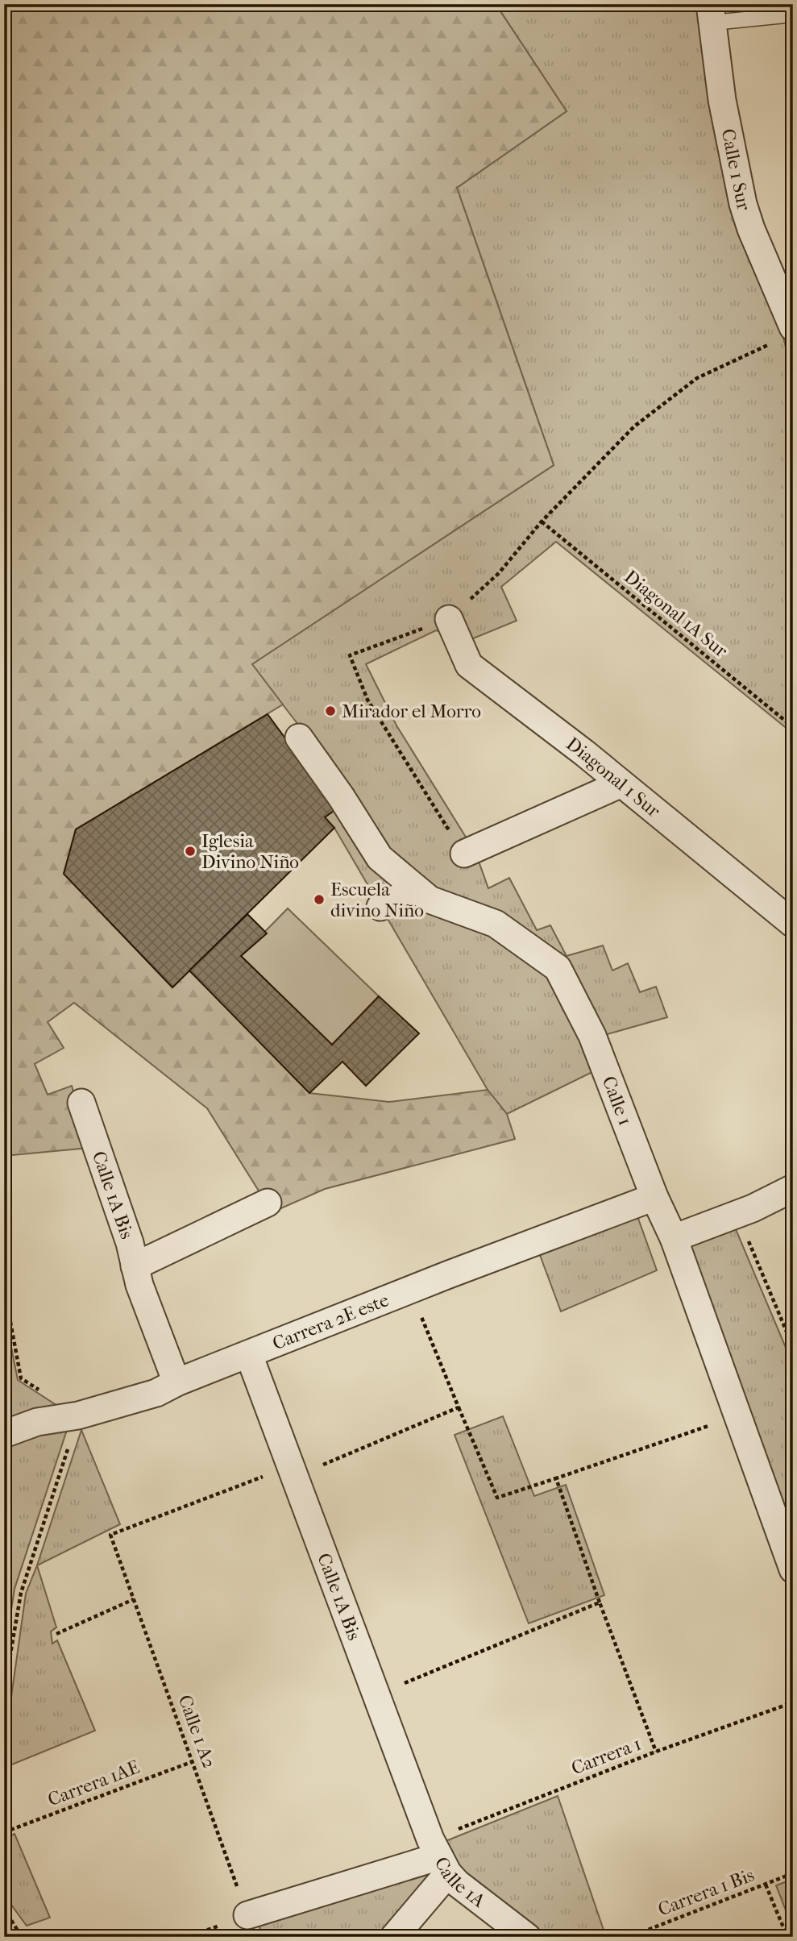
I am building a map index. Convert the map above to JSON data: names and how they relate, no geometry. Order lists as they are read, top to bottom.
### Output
{
  "streets": {
    "street": [
      "Calle 1 Sur",
      "Diagonal 1 Sur",
      "Calle 1",
      "Calle 1A Bis",
      "Carrera 2E este",
      "Calle 1A"
    ],
    "path": [
      "Diagonal 1A Sur",
      "Calle 1 A2",
      "Carrera 1",
      "Carrera 1AE",
      "Carrera 1 Bis"
    ]
  },
  "crossings": [
    ["Calle 1", "Carrera 2E este"],
    ["Calle 1A Bis", "Carrera 2E este"],
    ["Calle 1A Bis", "Calle 1 A2"],
    ["Calle 1A Bis", "Carrera 1"],
    ["Calle 1A Bis", "Calle 1A"],
    ["Calle 1 A2", "Carrera 1AE"],
    ["Carrera 1", "Calle 1A"]
  ],
  "places": ["Mirador el Morro", "Iglesia Divino Niño", "Escuela divino Niño"]
}
